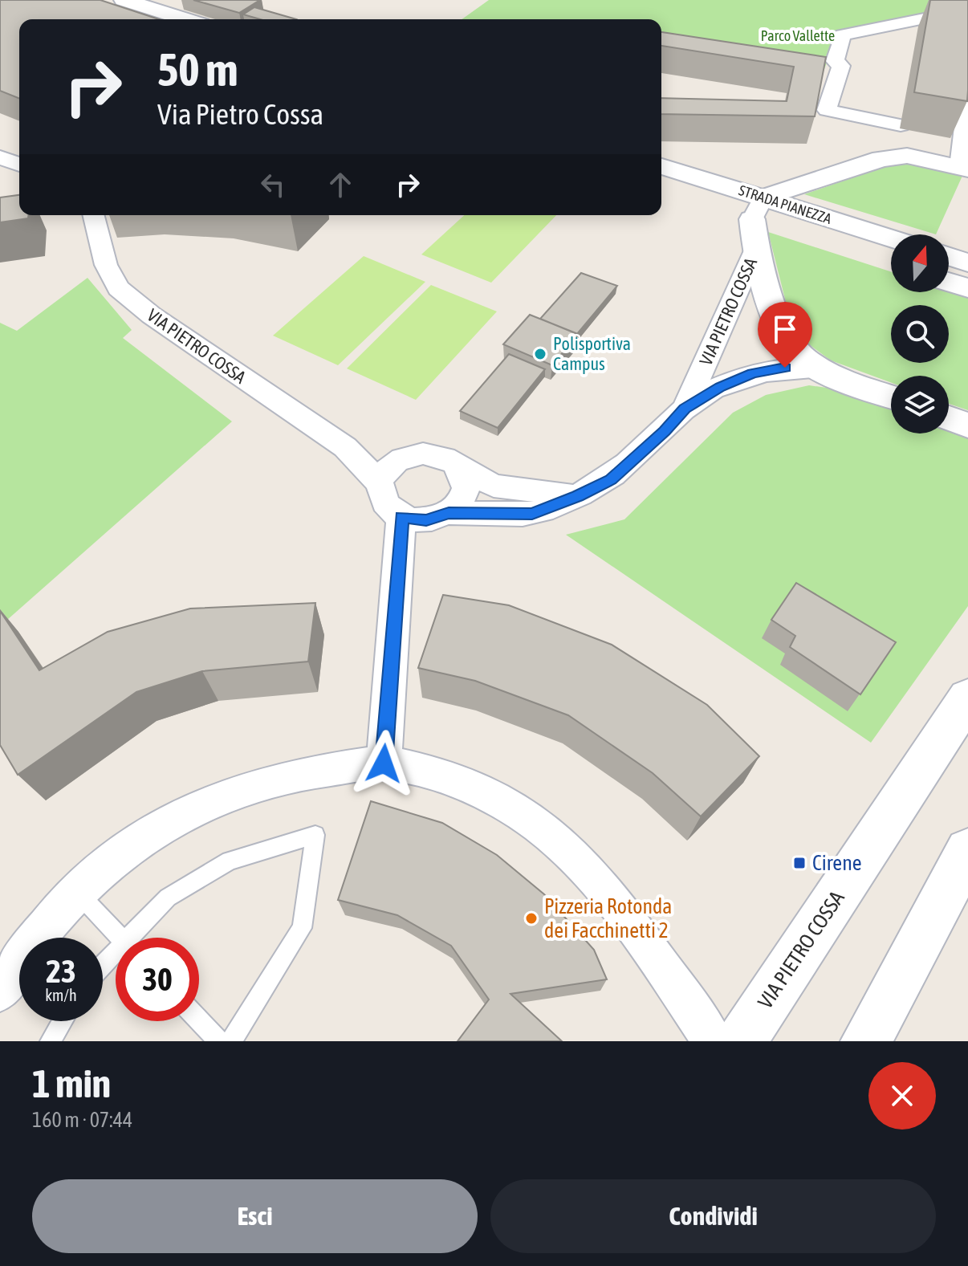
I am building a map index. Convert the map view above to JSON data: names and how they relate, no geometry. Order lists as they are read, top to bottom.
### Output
{
  "streets": {
    "main road": ["STRADA PIANEZZA", "VIA PIETRO COSSA"]
  },
  "parks": ["Parco Vallette"],
  "places": {
    "other": ["Polisportiva Campus", "Pizzeria Rotonda dei Facchinetti 2"],
    "transit": ["Cirene"]
  },
  "north": "top",
  "page": {
    "turn": ["50 m", "Via Pietro Cossa"],
    "speed": "23 km/h",
    "limit": "30",
    "heading": ["1 min", "160 m · 07:44"],
    "buttons": ["Esci", "Condividi"]
  }
}
